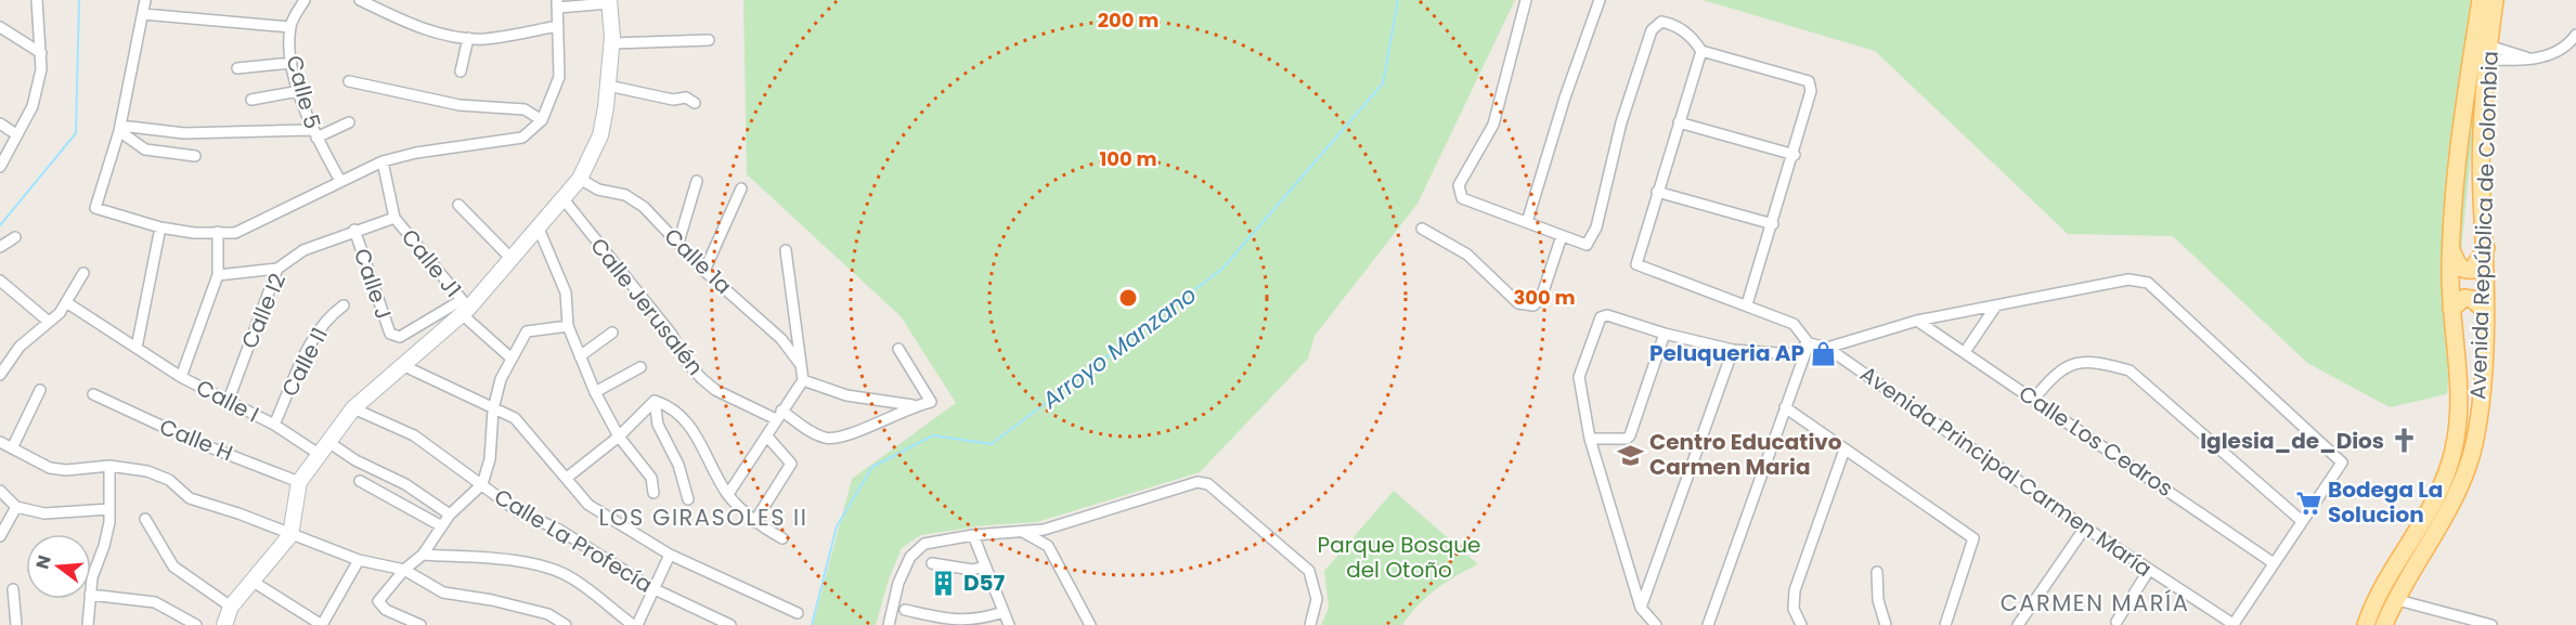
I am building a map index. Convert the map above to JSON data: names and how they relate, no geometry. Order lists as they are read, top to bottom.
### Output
{
  "streets": {
    "main road": ["Avenida República de Colombia"],
    "street": [
      "Calle 5",
      "Calle 1a",
      "Calle J1",
      "Calle J",
      "Calle Jerusalén",
      "Calle I2",
      "Calle I1",
      "Calle I",
      "Calle H",
      "Calle Los Cedros",
      "Avenida Principal Carmen María",
      "Calle La Profecía"
    ]
  },
  "crossings": [
    ["Calle J1", "Calle J"],
    ["Calle J1", "Calle I2"],
    ["Calle J", "Calle I2"],
    ["Calle I2", "Calle I"],
    ["Calle I1", "Calle I"]
  ],
  "districts": ["LOS GIRASOLES II", "CARMEN MARÍA"],
  "water": ["Arroyo Manzano"],
  "parks": ["Parque Bosque del Otoño"],
  "places": {
    "shop": ["Peluqueria AP"],
    "church": ["Iglesia_de_Dios"],
    "school or university": ["Centro Educativo Carmen Maria"],
    "supermarket": ["Bodega La Solucion"],
    "building": ["D57"]
  },
  "north": "left",
  "rings": ["200 m", "100 m", "300 m"]
}
